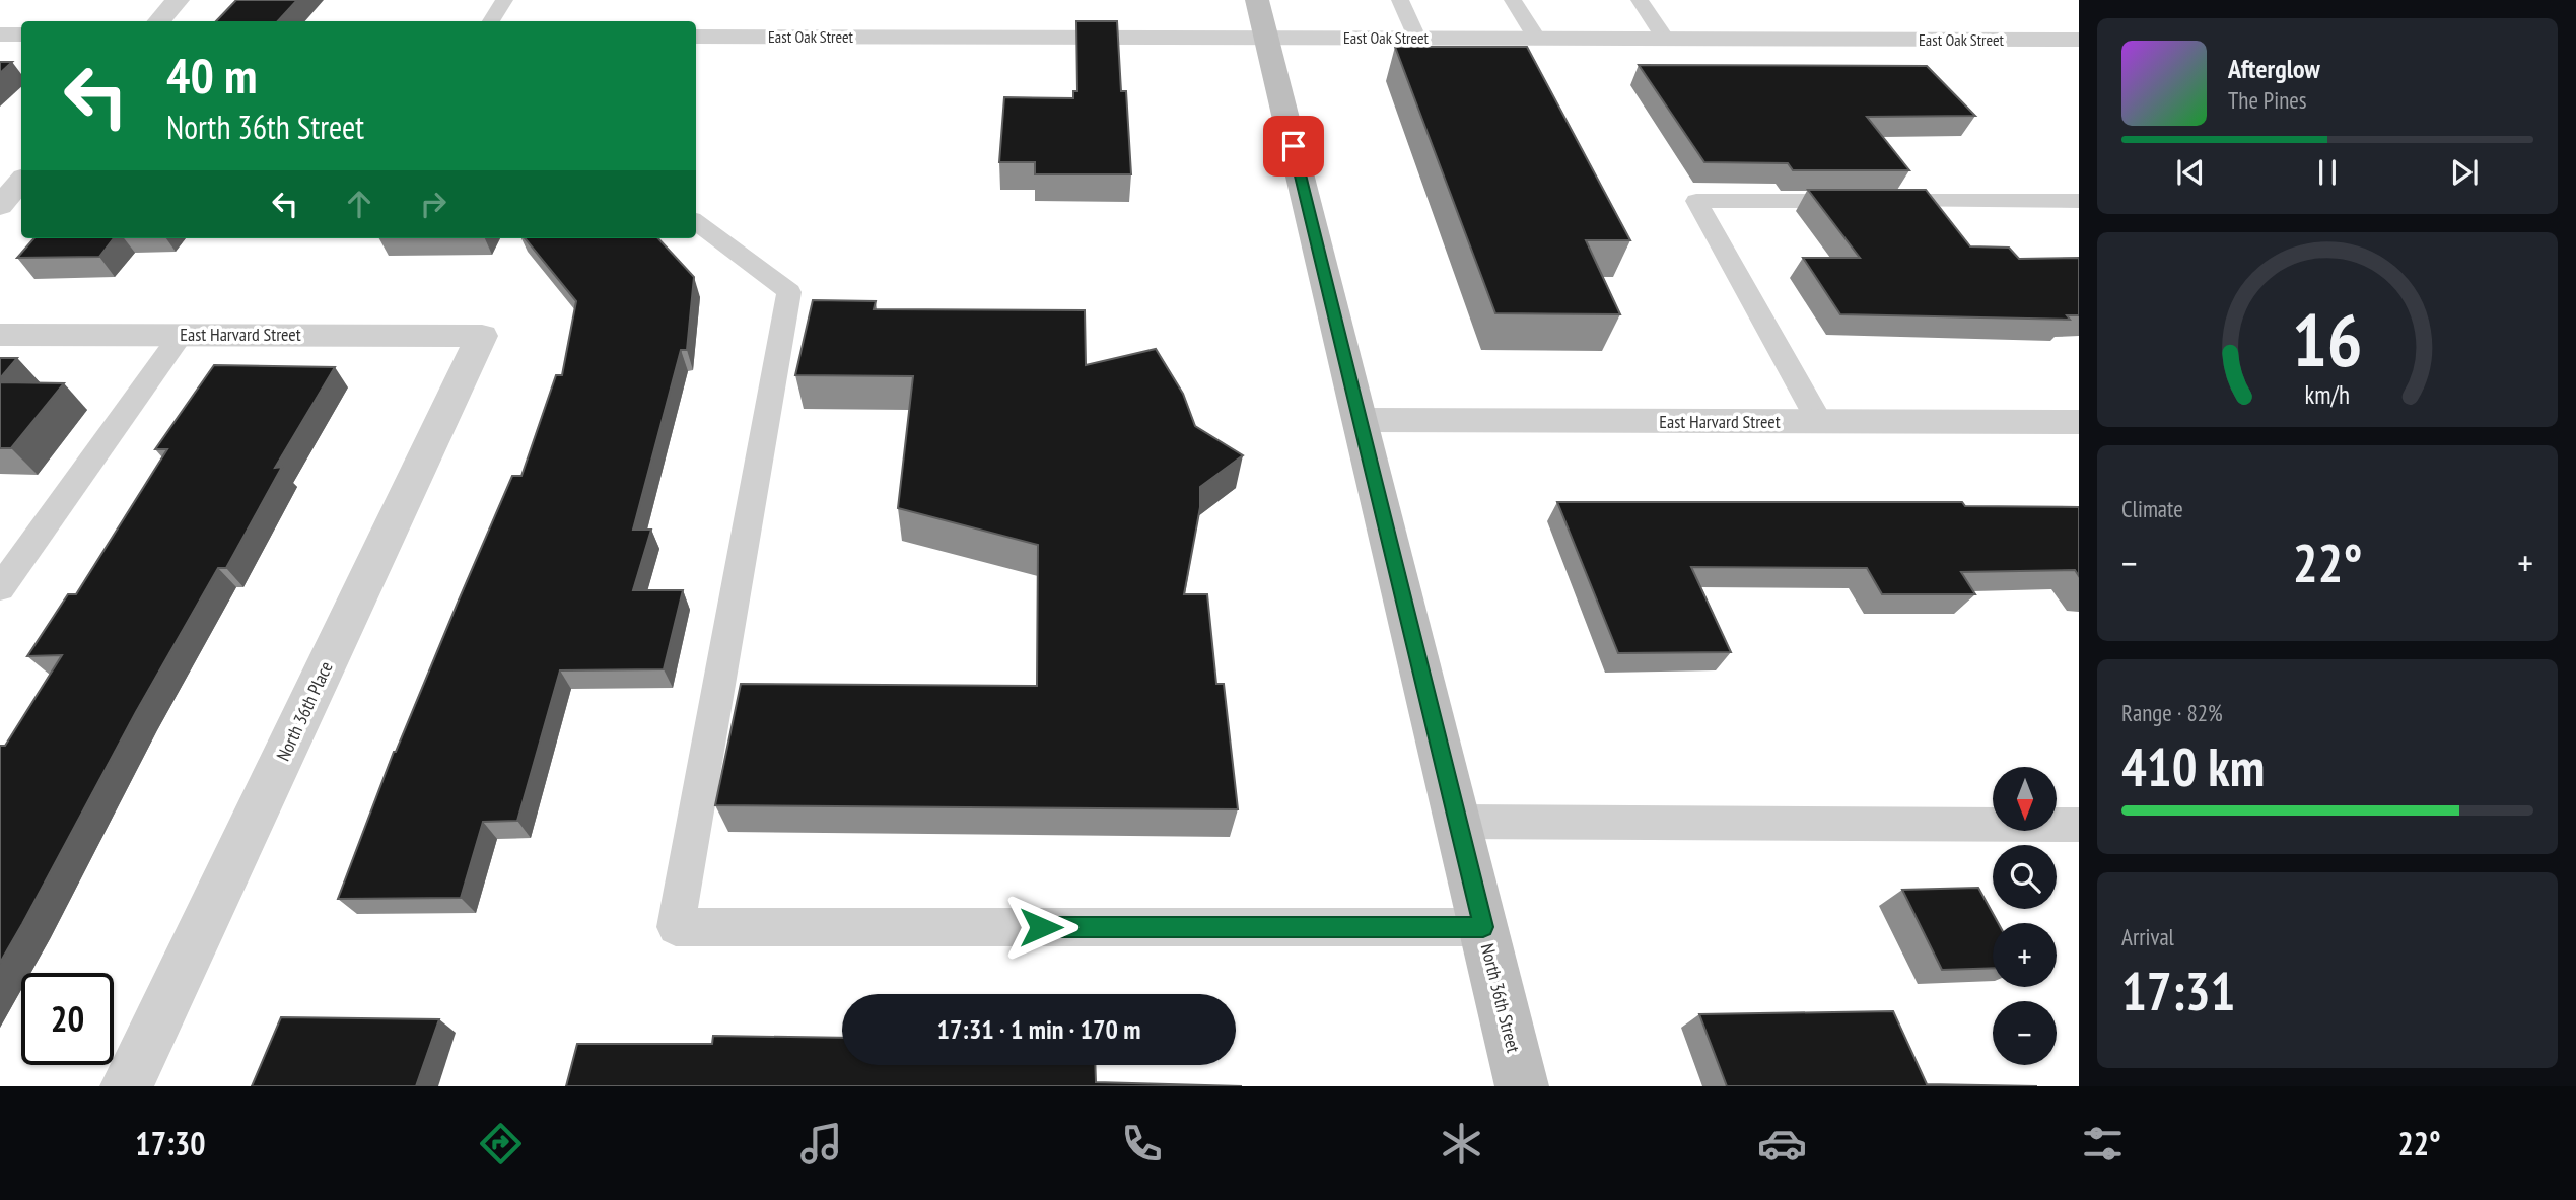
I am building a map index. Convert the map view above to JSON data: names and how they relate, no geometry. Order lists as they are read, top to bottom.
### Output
{
  "streets": {
    "main road": ["North 36th Street"],
    "street": ["East Oak Street", "East Harvard Street", "North 36th Place"]
  },
  "crossings": [
    ["East Oak Street", "North 36th Street"],
    ["East Harvard Street", "North 36th Place"],
    ["East Harvard Street", "North 36th Street"]
  ],
  "north": "bottom",
  "page": {
    "turn": ["40 m", "North 36th Street"],
    "song": ["Afterglow", "The Pines"],
    "tile": [
      "Climate",
      ["Range · 82%", "410 km"],
      ["Arrival", "17:31"]
    ],
    "heat": ["−", "22°", "+"],
    "map_buttons": ["+", "−"],
    "limit": "20",
    "trip": "17:31 · 1 min · 170 m",
    "tabs": ["17:30", "22°"],
    "gauge": ["16", "km/h"]
  }
}
